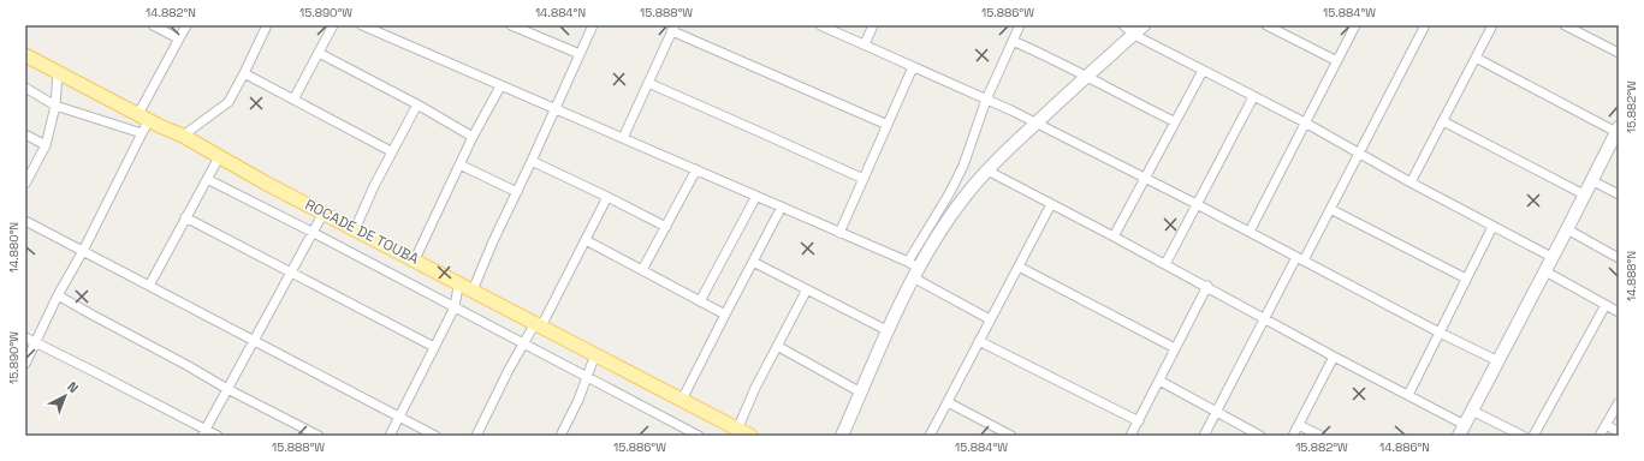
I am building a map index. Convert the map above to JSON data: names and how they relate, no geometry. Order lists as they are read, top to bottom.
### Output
{
  "streets": {
    "main road": ["ROCADE DE TOUBA"]
  },
  "north": "top right",
  "coordinates": [
    "14.882°N",
    "15.890°W",
    "14.884°N",
    "15.888°W",
    "15.886°W",
    "15.884°W",
    "15.882°W",
    "14.880°N",
    "14.888°N",
    "14.886°N"
  ]
}
